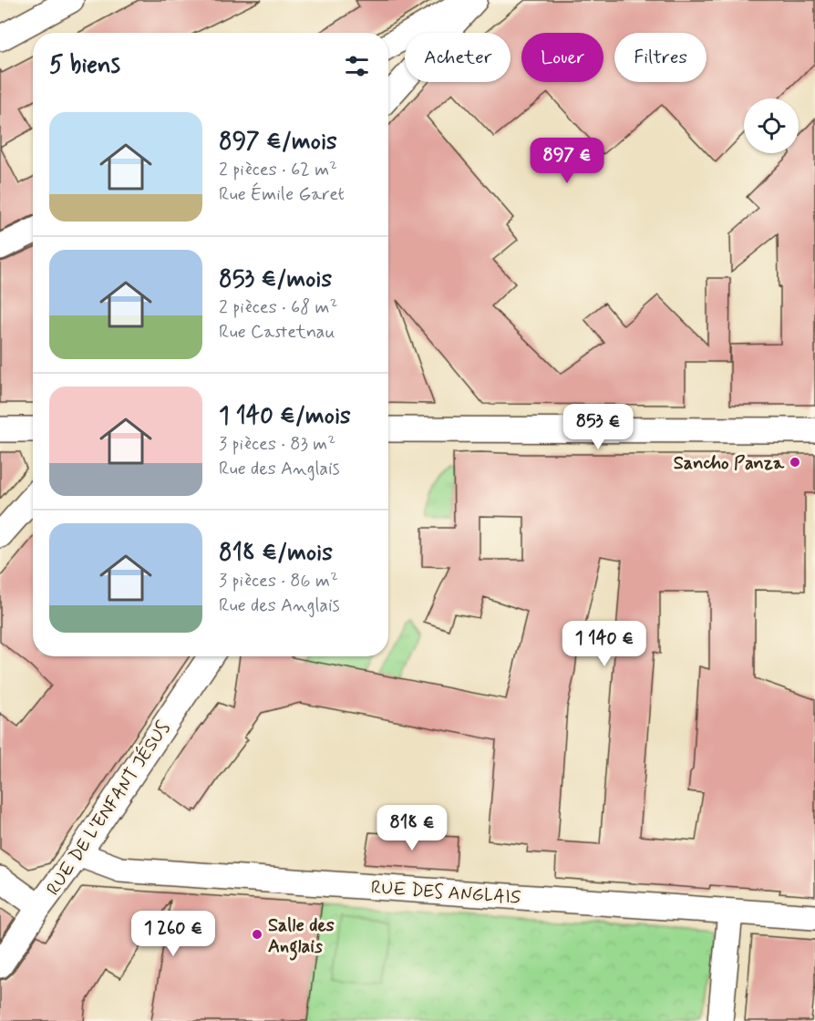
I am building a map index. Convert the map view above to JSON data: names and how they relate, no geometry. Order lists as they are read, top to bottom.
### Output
{
  "streets": {
    "street": ["RUE DE L'ENFANT JÉSUS", "RUE DES ANGLAIS"]
  },
  "crossings": [
    ["RUE DE L'ENFANT JÉSUS", "RUE DES ANGLAIS"]
  ],
  "places": ["Sancho Panza", "Salle des Anglais"],
  "page": {
    "chip": ["Acheter", "Louer", "Filtres"],
    "heading": "5 biens",
    "list": [
      {
        "name": "897 €/mois",
        "note": "2 pièces · 62 m² · Rue Émile Garet"
      },
      {
        "name": "853 €/mois",
        "note": "2 pièces · 68 m² · Rue Castetnau"
      },
      {
        "name": "1 140 €/mois",
        "note": "3 pièces · 83 m² · Rue des Anglais"
      },
      {
        "name": "818 €/mois",
        "note": "3 pièces · 86 m² · Rue des Anglais"
      }
    ],
    "price": [
      "897 €",
      "853 €",
      "1 140 €",
      "818 €",
      "1 260 €"
    ]
  }
}
